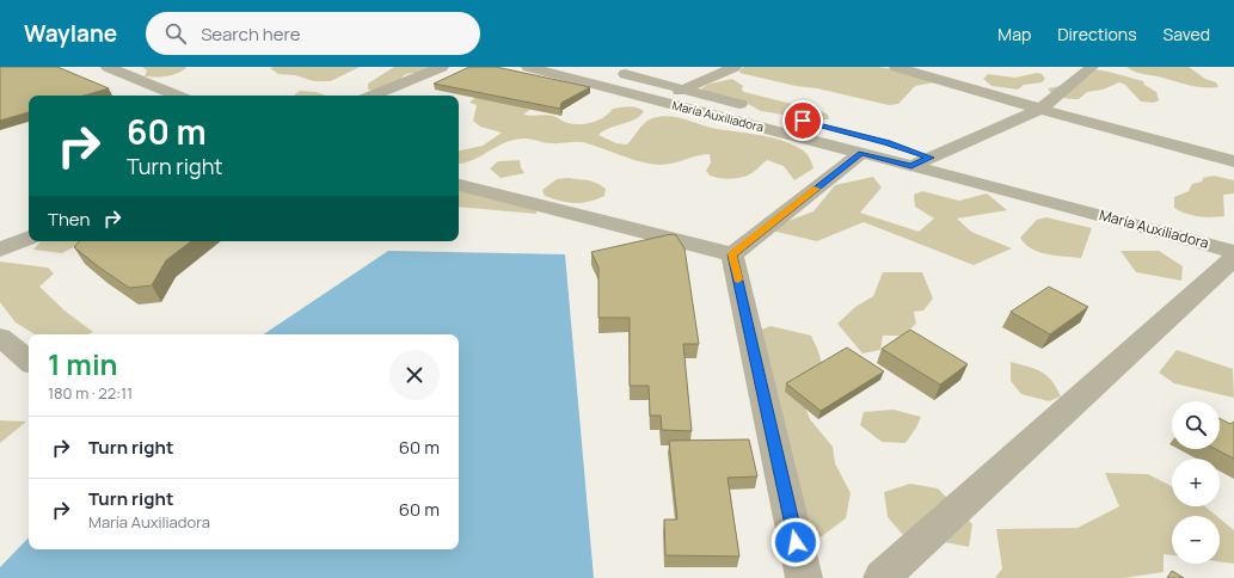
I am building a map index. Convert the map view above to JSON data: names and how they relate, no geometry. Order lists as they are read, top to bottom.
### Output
{
  "streets": {
    "street": ["María Auxiliadora"]
  },
  "page": {
    "header": "Waylane",
    "search": "Search here",
    "nav": ["Map", "Directions", "Saved"],
    "turn": ["60 m", "Turn right"],
    "then": "Then",
    "heading": ["1 min", "180 m · 22:11"],
    "map_buttons": ["+", "−"],
    "list": [
      {
        "name": "Turn right",
        "value": "60 m"
      },
      {
        "name": "Turn right",
        "note": "María Auxiliadora",
        "value": "60 m"
      }
    ]
  }
}
